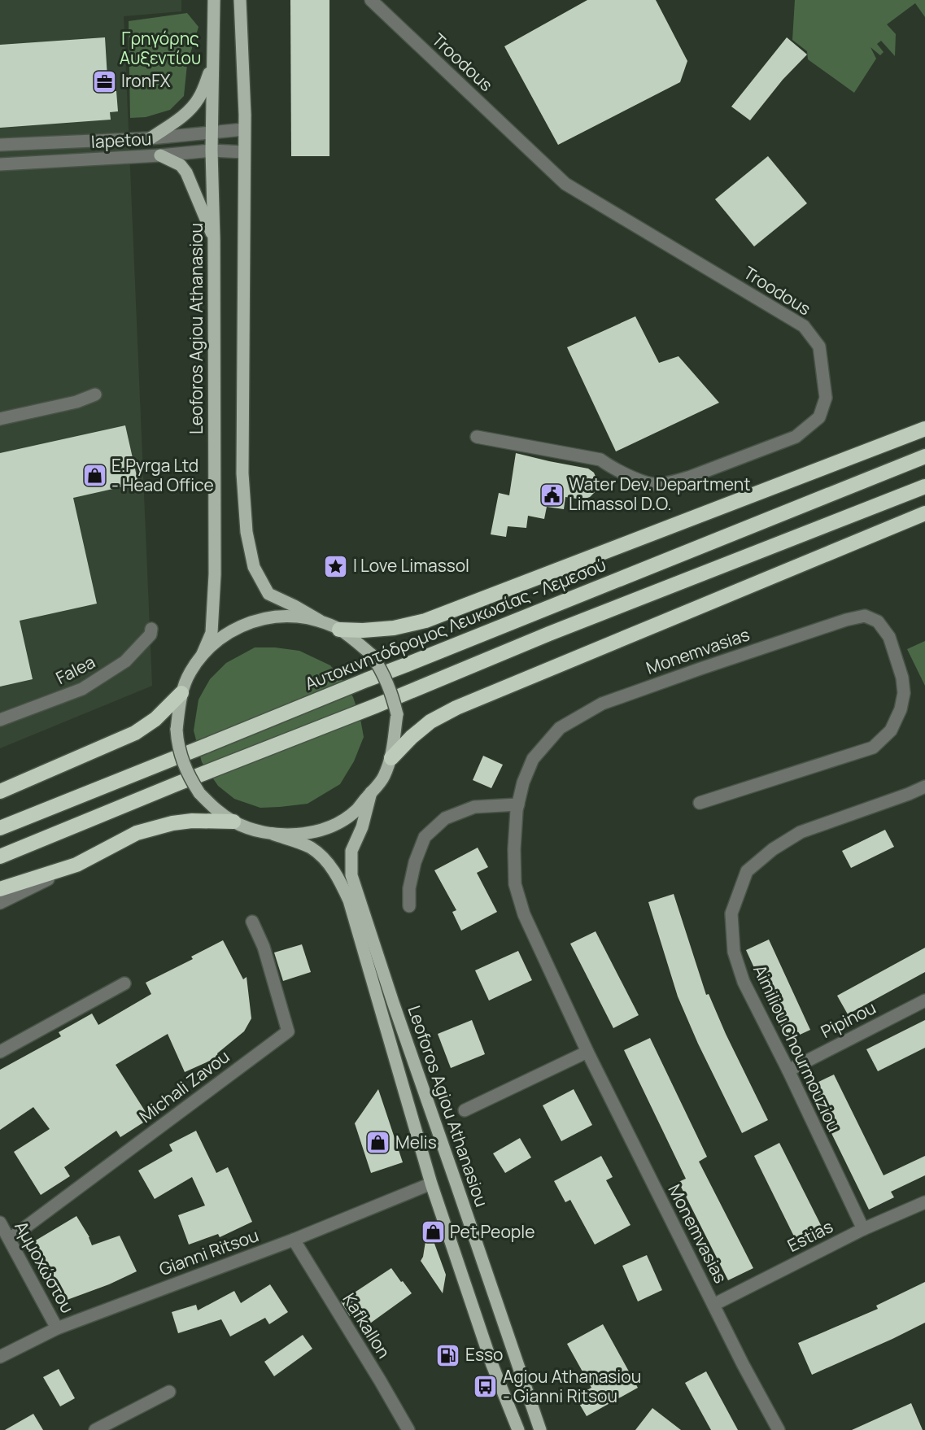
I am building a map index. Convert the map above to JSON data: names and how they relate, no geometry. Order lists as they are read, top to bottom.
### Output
{
  "streets": {
    "highway": ["Αυτοκινητόδρομος Λευκωσίας - Λεμεσού"],
    "main road": ["Leoforos Agiou Athanasiou"],
    "street": [
      "Troodous",
      "Iapetou",
      "Monemvasias",
      "Falea",
      "Pipinou",
      "Aimiliou Chourmouziou",
      "Michali Zavou",
      "Estias",
      "Gianni Ritsou",
      "Αμμοχώστου",
      "Kafkallon"
    ]
  },
  "crossings": [
    ["Iapetou", "Leoforos Agiou Athanasiou"],
    ["Leoforos Agiou Athanasiou", "Gianni Ritsou"],
    ["Monemvasias", "Estias"],
    ["Pipinou", "Aimiliou Chourmouziou"],
    ["Aimiliou Chourmouziou", "Estias"],
    ["Michali Zavou", "Αμμοχώστου"],
    ["Gianni Ritsou", "Αμμοχώστου"],
    ["Gianni Ritsou", "Kafkallon"]
  ],
  "parks": ["Γρηγόρης Αυξεντίου"],
  "places": {
    "office": ["IronFX"],
    "shop": ["E.Pyrga Ltd - Head Office", "Melis", "Pet People"],
    "public building": ["Water Dev. Department Limassol D.O."],
    "place": ["I Love Limassol"],
    "fuel station": ["Esso"],
    "bus stop": ["Agiou Athanasiou - Gianni Ritsou"]
  }
}
